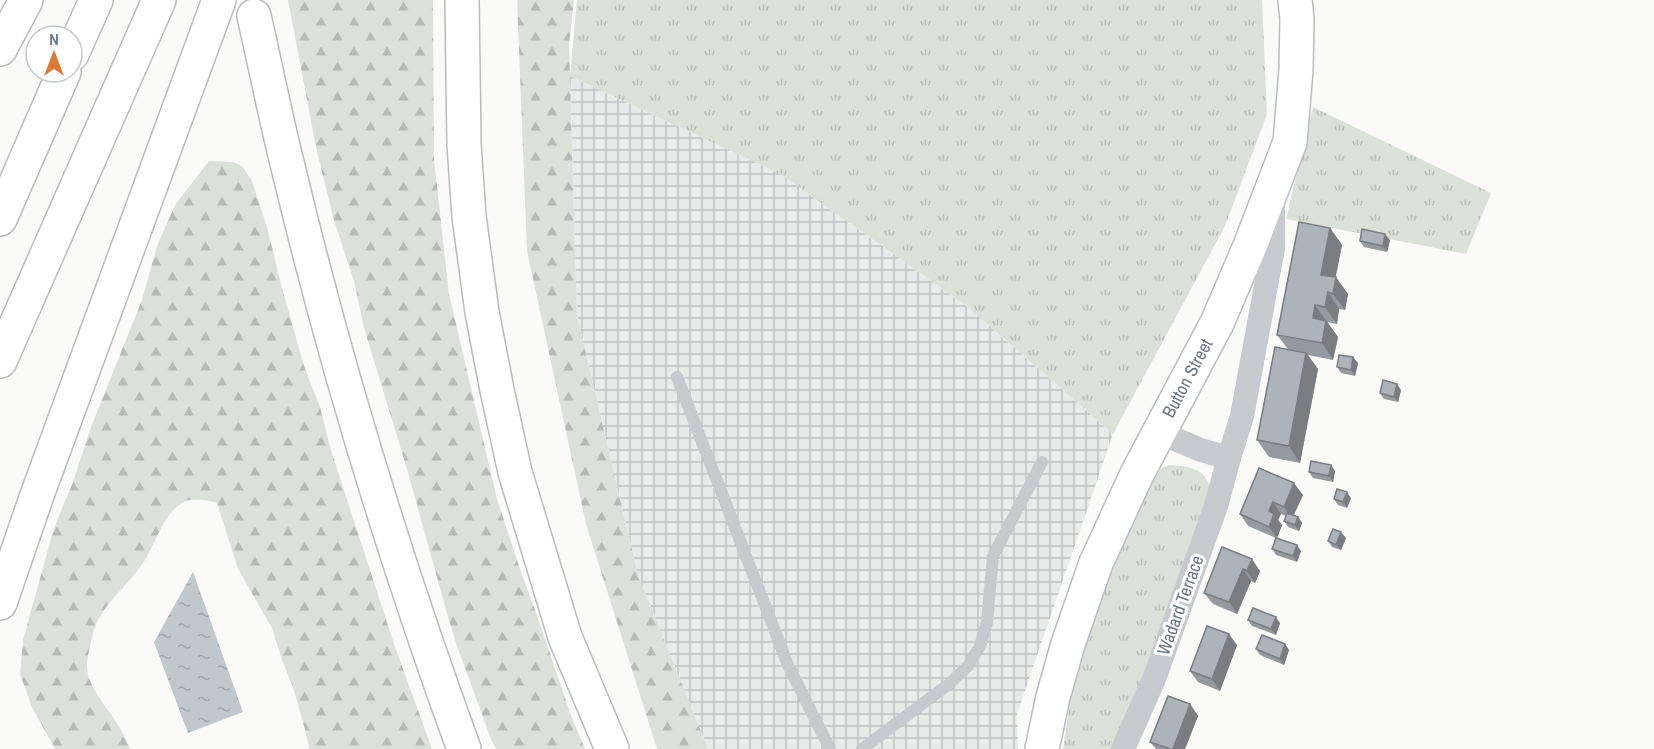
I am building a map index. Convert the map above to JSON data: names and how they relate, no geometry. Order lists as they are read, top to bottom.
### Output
{
  "streets": {
    "main road": ["Button Street"],
    "street": ["Wadard Terrace"]
  },
  "crossings": [
    ["Button Street", "Wadard Terrace"]
  ],
  "north": "top"
}
